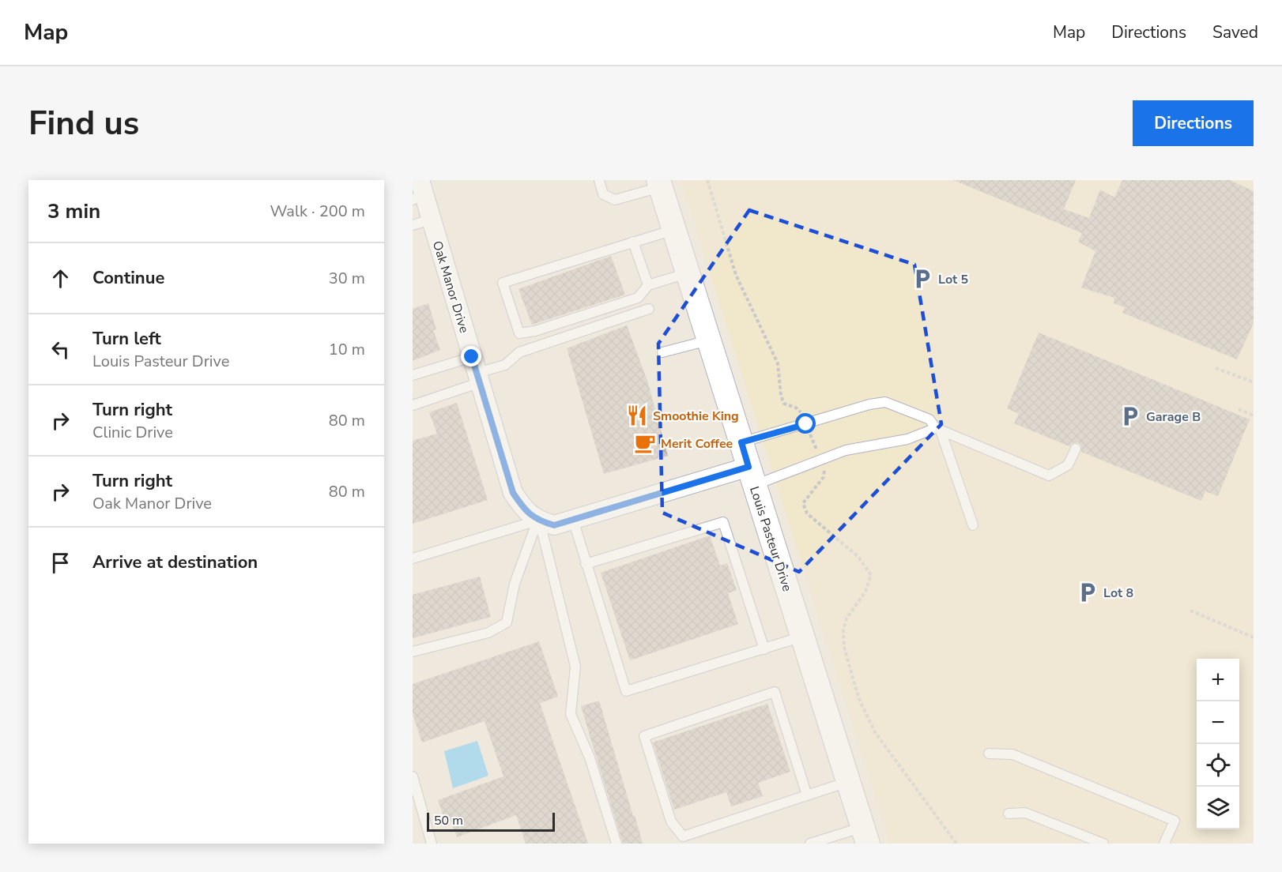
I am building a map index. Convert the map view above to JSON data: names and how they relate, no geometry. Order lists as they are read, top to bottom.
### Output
{
  "streets": {
    "street": ["Oak Manor Drive", "Louis Pasteur Drive"]
  },
  "places": {
    "parking": ["Lot 5", "Garage B", "Lot 8"],
    "restaurant": ["Smoothie King"],
    "cafe": ["Merit Coffee"]
  },
  "scale_bar": "50 m",
  "page": {
    "header": "Map",
    "nav": ["Map", "Directions", "Saved"],
    "buttons": "Directions",
    "title": "Find us",
    "heading": ["3 min", "Walk · 200 m"],
    "list": [
      ["Continue", "30 m"],
      ["Turn left", "Louis Pasteur Drive", "10 m"],
      ["Turn right", "Clinic Drive", "80 m"],
      ["Turn right", "Oak Manor Drive", "80 m"],
      "Arrive at destination"
    ],
    "map_buttons": ["+", "−"],
    "scale": "50 m"
  }
}
